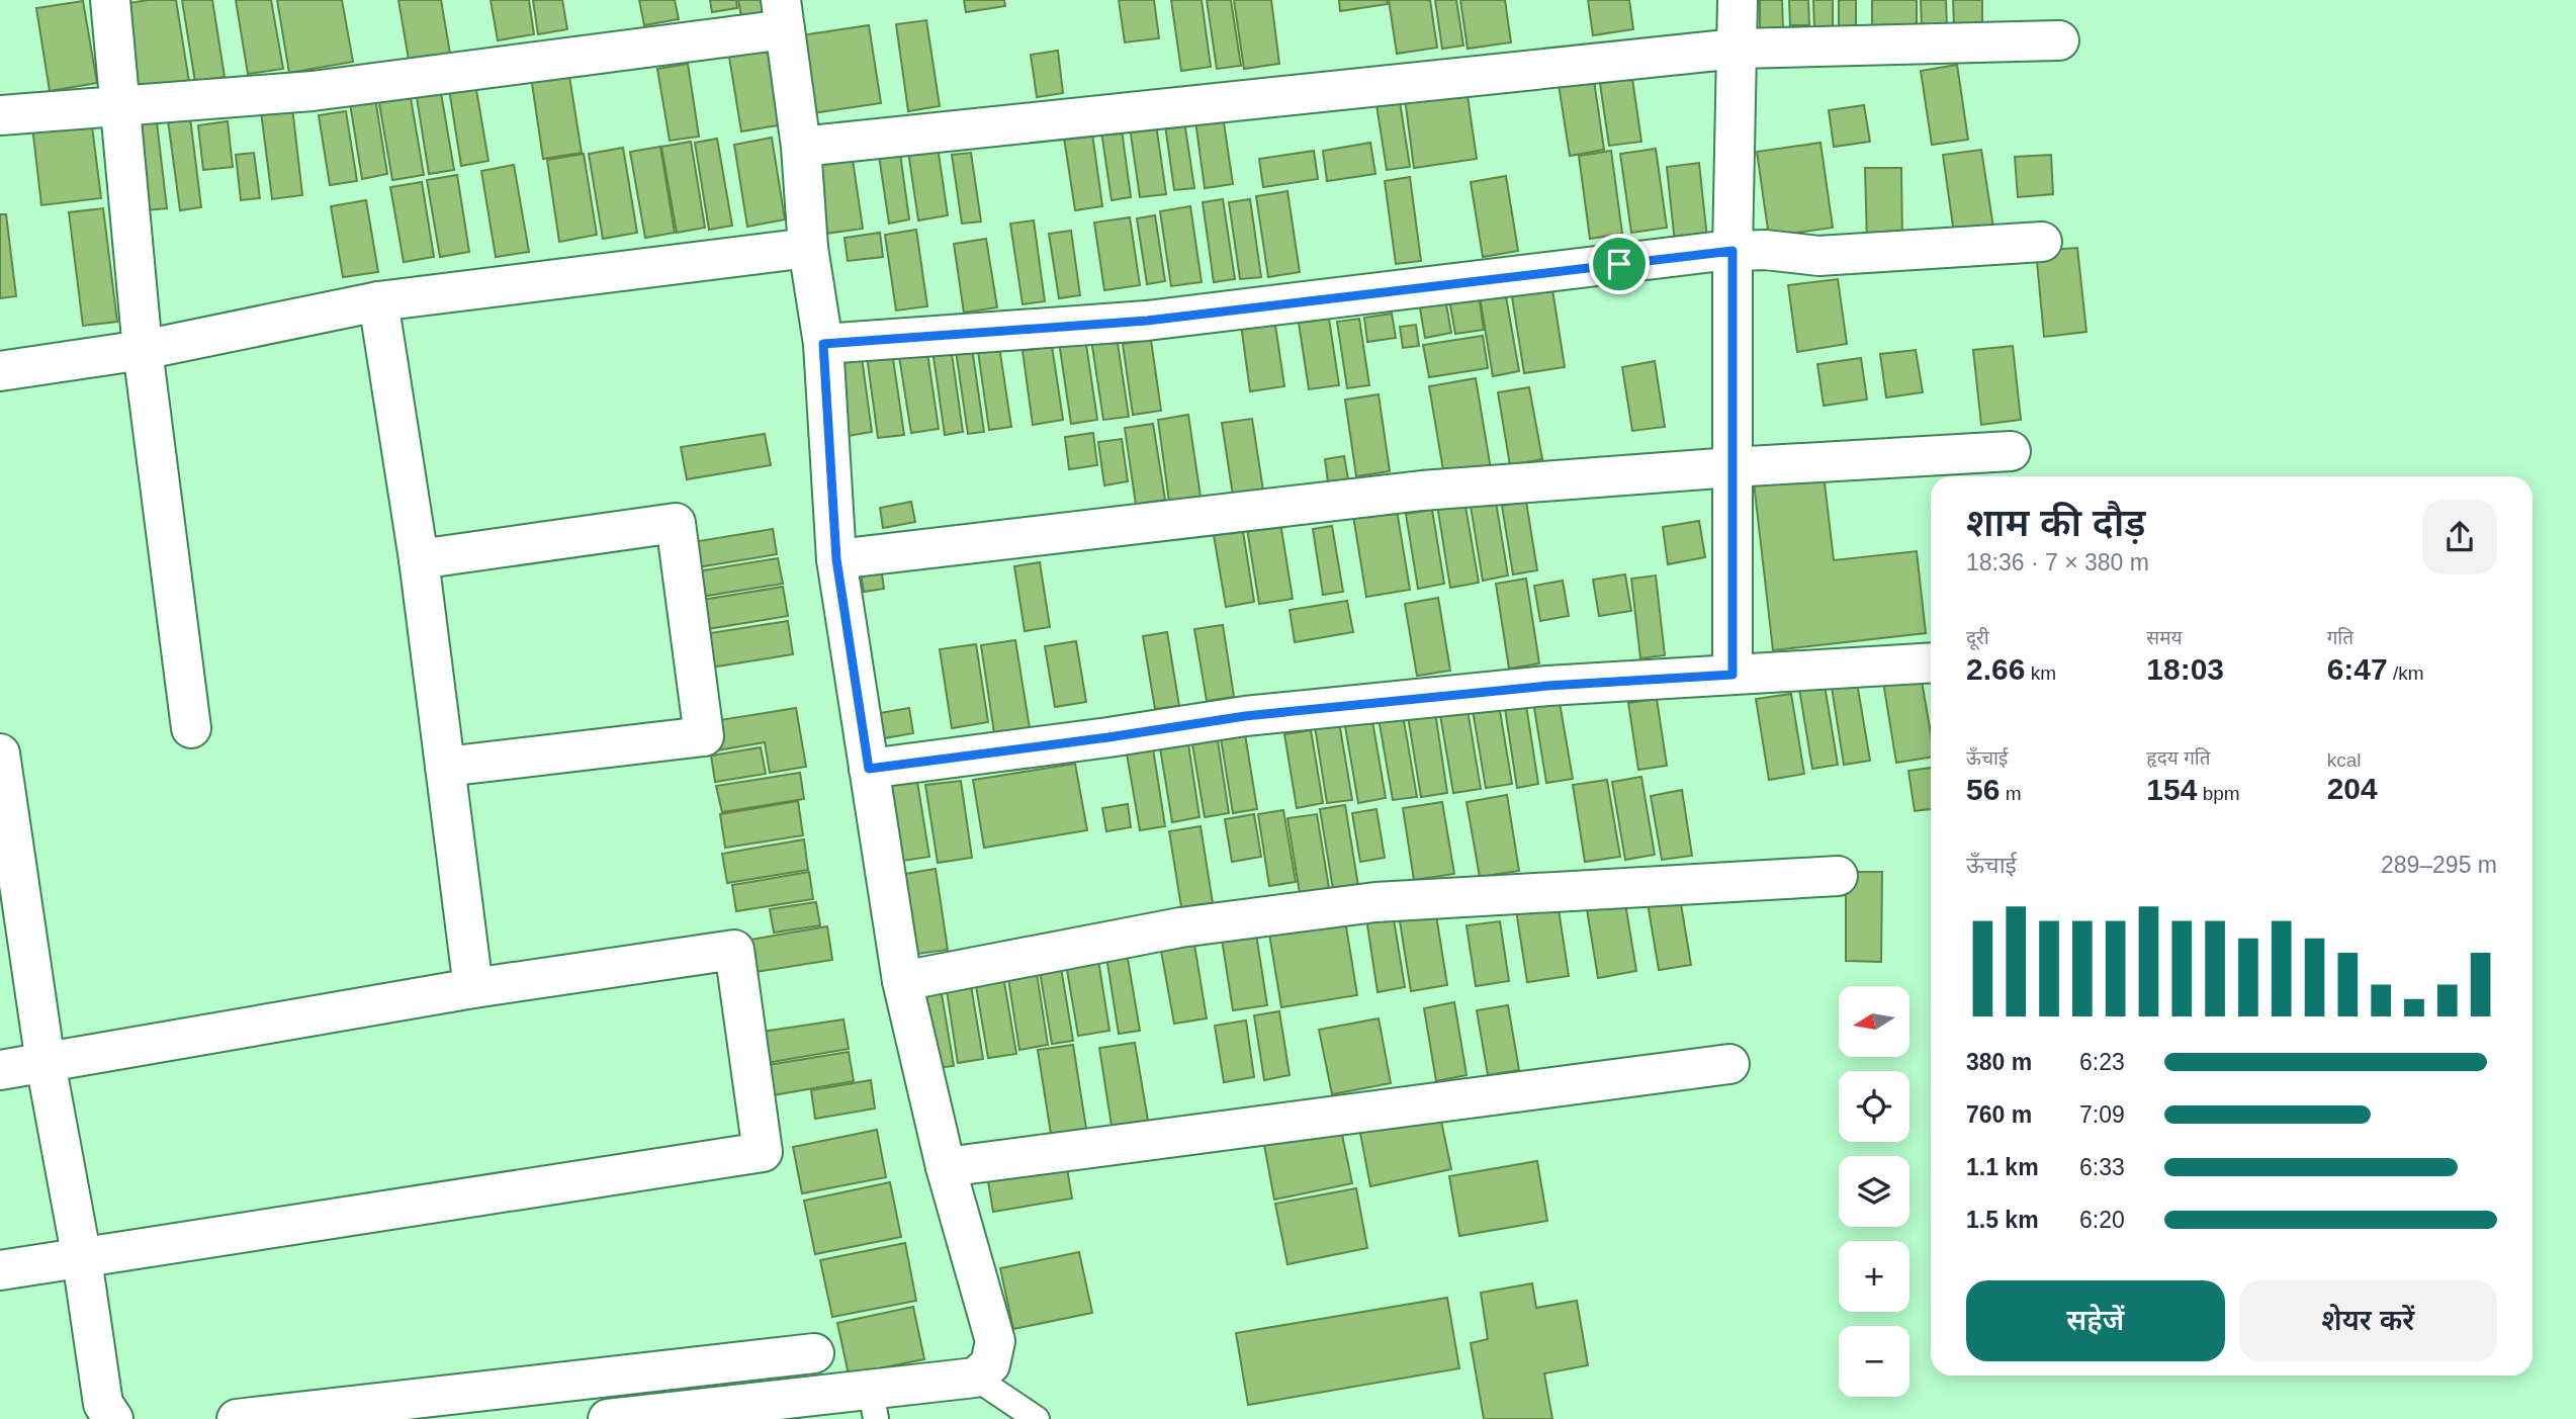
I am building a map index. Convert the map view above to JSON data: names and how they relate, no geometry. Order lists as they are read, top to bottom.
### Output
{
  "north": "left",
  "page": {
    "heading": ["शाम की दौड़", "18:36 · 7 × 380 m"],
    "stats": [
      ["दूरी", "2.66 km"],
      ["समय", "18:03"],
      ["गति", "6:47 /km"],
      ["ऊँचाई", "56 m"],
      ["हृदय गति", "154 bpm"],
      ["kcal", "204"]
    ],
    "chart": ["ऊँचाई", "289–295 m"],
    "map_buttons": ["+", "−"],
    "list": [
      {
        "name": "380 m",
        "note": "6:23"
      },
      {
        "name": "760 m",
        "note": "7:09"
      },
      {
        "name": "1.1 km",
        "note": "6:33"
      },
      {
        "name": "1.5 km",
        "note": "6:20"
      }
    ],
    "buttons": ["सहेजें", "शेयर करें"]
  }
}
